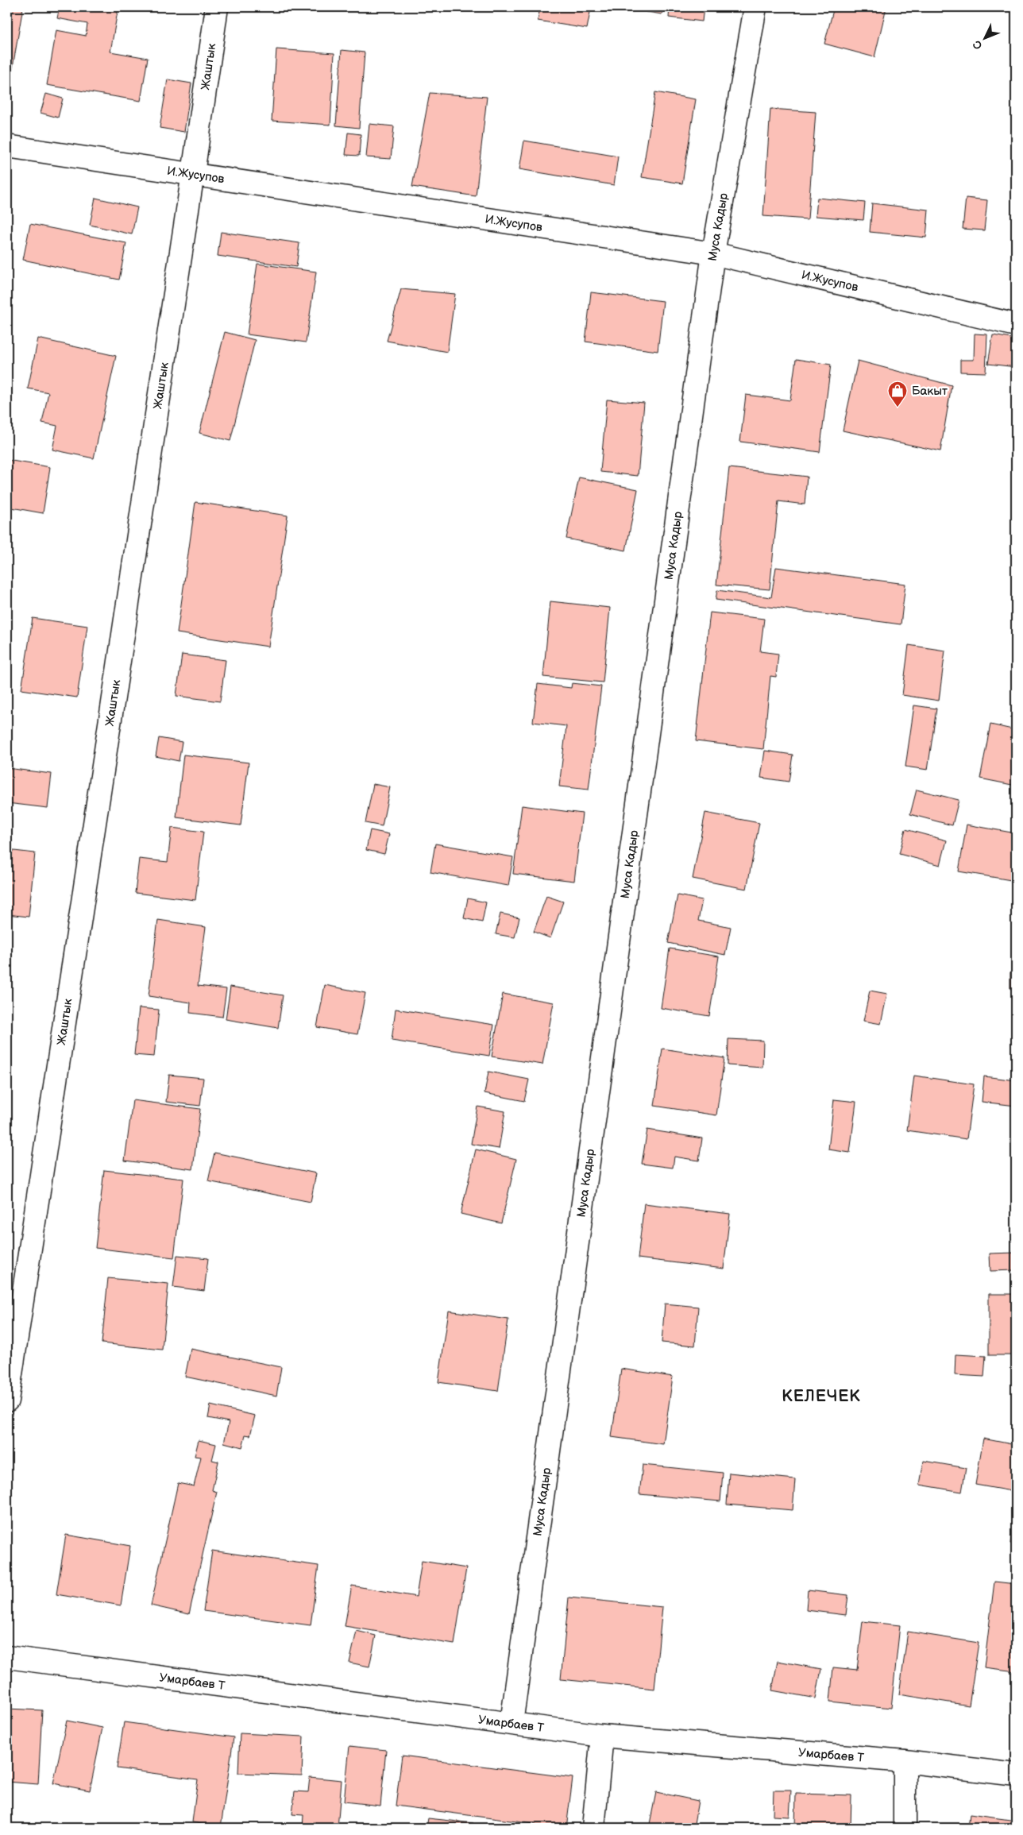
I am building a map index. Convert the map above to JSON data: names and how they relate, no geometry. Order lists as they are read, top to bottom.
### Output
{
  "streets": {
    "street": [
      "Жаштык",
      "И.Жусупов",
      "Муса Кадыр",
      "Умарбаев Т"
    ]
  },
  "crossings": [
    ["Жаштык", "И.Жусупов"],
    ["И.Жусупов", "Муса Кадыр"],
    ["Муса Кадыр", "Умарбаев Т"]
  ],
  "districts": ["КЕЛЕЧЕК"],
  "places": {
    "shop": ["Бакыт"]
  },
  "north": "bottom left"
}
